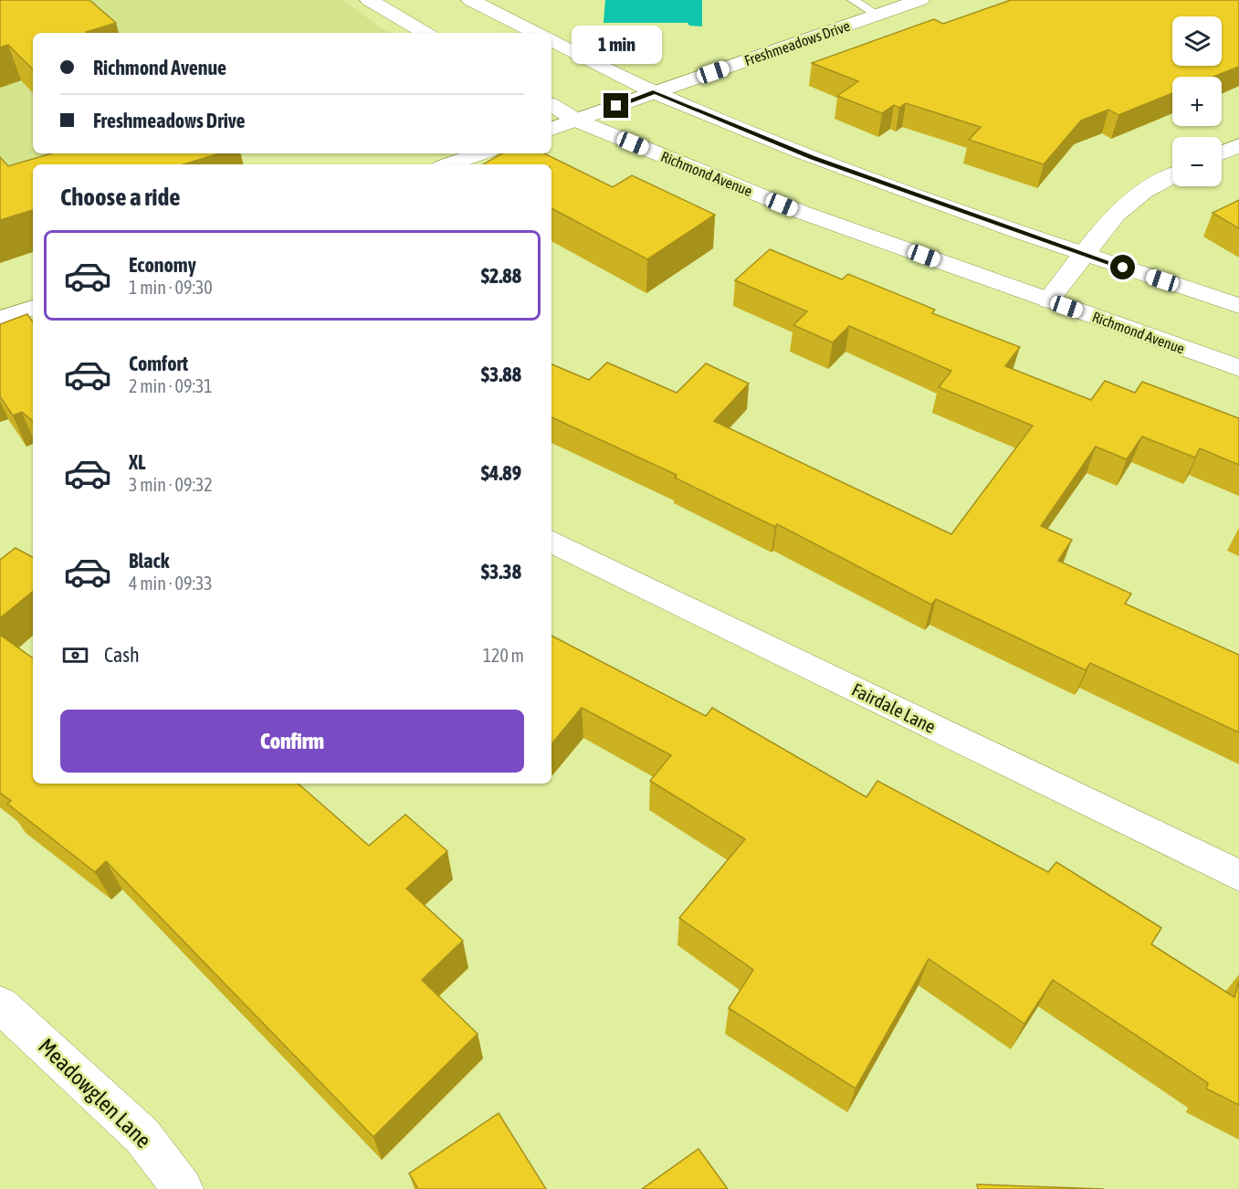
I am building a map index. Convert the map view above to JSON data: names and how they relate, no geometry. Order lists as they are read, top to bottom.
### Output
{
  "streets": {
    "main road": [
      "Freshmeadows Drive",
      "Richmond Avenue",
      "Fairdale Lane",
      "Meadowglen Lane"
    ]
  },
  "crossings": [
    ["Freshmeadows Drive", "Richmond Avenue"]
  ],
  "page": {
    "map_buttons": ["+", "−"],
    "bubble": "1 min",
    "banner": ["Richmond Avenue", "Freshmeadows Drive"],
    "heading": "Choose a ride",
    "list": [
      {
        "name": "Economy",
        "note": "1 min · 09:30",
        "value": "$2.88"
      },
      {
        "name": "Comfort",
        "note": "2 min · 09:31",
        "value": "$3.88"
      },
      {
        "name": "XL",
        "note": "3 min · 09:32",
        "value": "$4.89"
      },
      {
        "name": "Black",
        "note": "4 min · 09:33",
        "value": "$3.38"
      }
    ],
    "pay": ["Cash", "120 m"],
    "buttons": "Confirm"
  }
}
